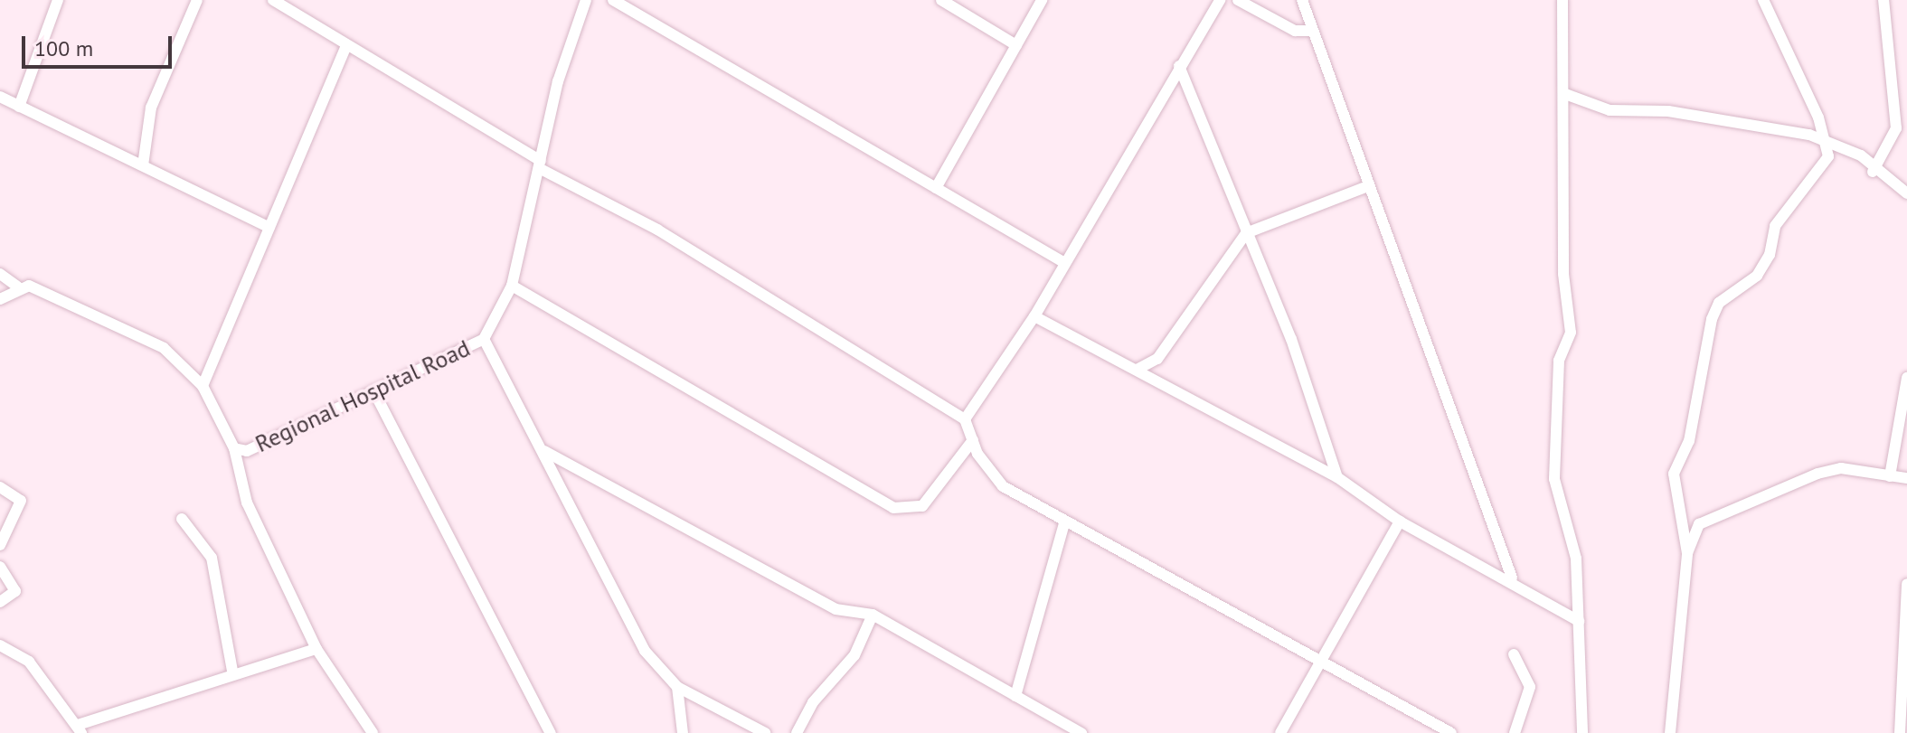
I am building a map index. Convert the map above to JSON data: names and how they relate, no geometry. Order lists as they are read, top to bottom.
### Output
{
  "streets": {
    "street": ["Regional Hospital Road"]
  },
  "scale_bar": "100 m"
}
